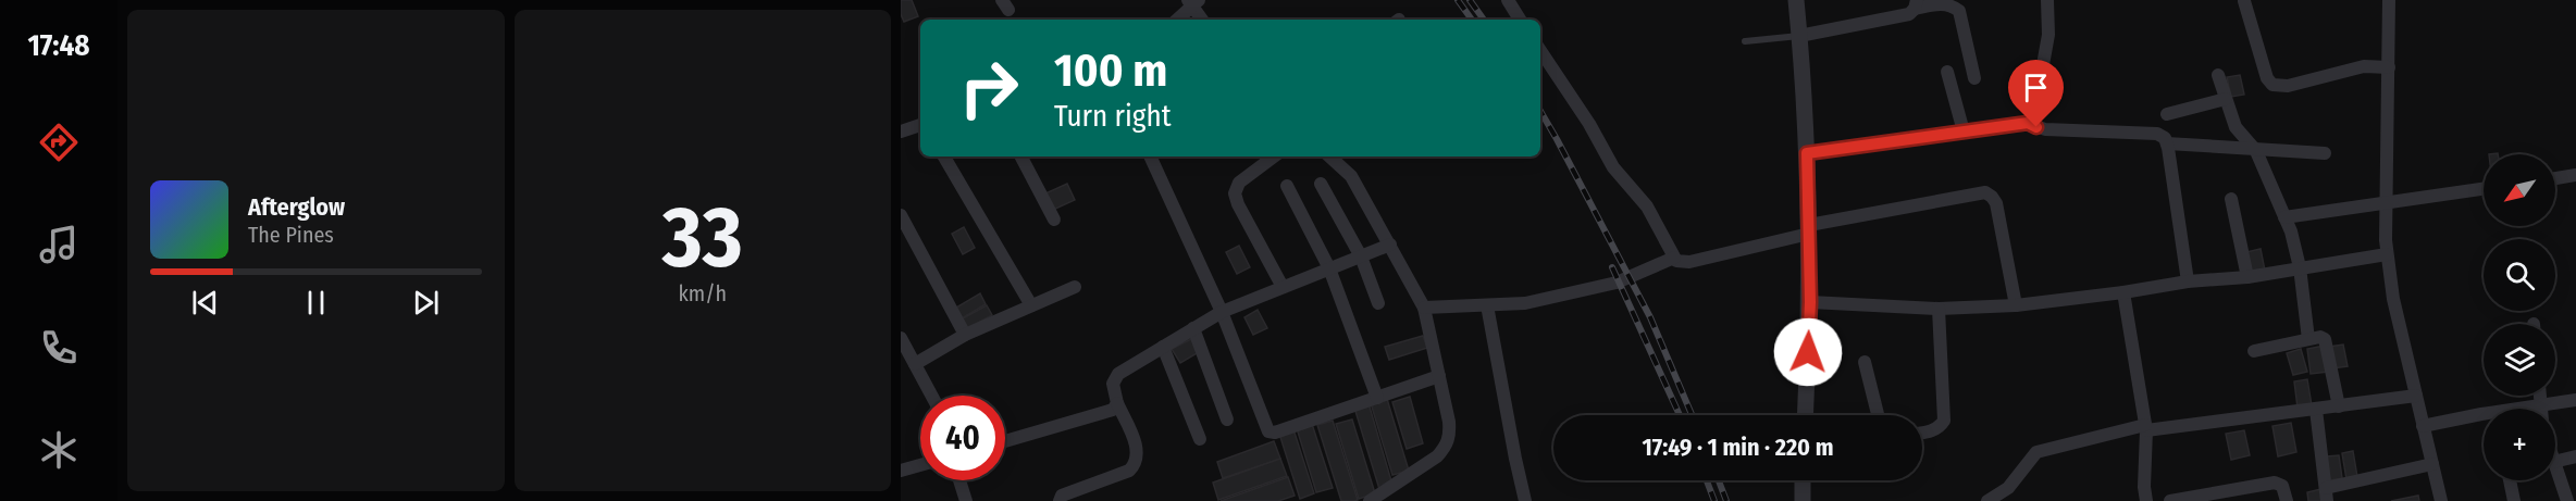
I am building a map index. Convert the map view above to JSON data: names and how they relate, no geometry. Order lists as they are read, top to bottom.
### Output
{
  "north": "bottom left",
  "page": {
    "tabs": "17:48",
    "tile": ["33", "km/h"],
    "turn": ["100 m", "Turn right"],
    "map_buttons": "+",
    "song": ["Afterglow", "The Pines"],
    "limit": "40",
    "trip": "17:49 · 1 min · 220 m"
  }
}
